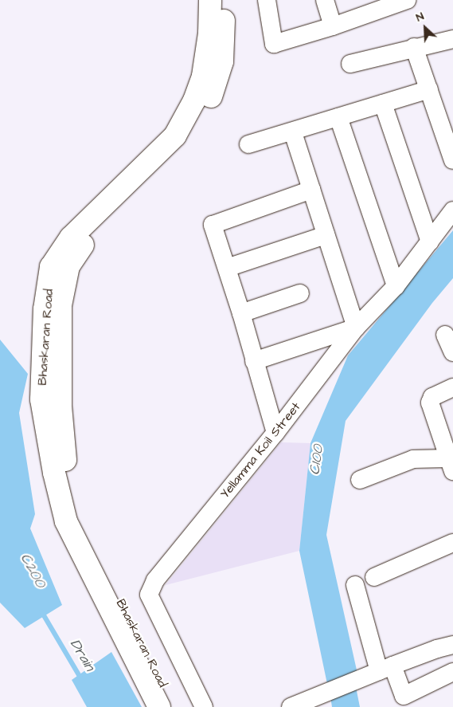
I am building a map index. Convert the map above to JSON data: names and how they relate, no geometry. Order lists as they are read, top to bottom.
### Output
{
  "streets": {
    "main road": ["Bhaskaran Road"],
    "street": ["Yellamma Koil Street"]
  },
  "water": ["C100", "C200", "Drain"],
  "north": "top left"
}
